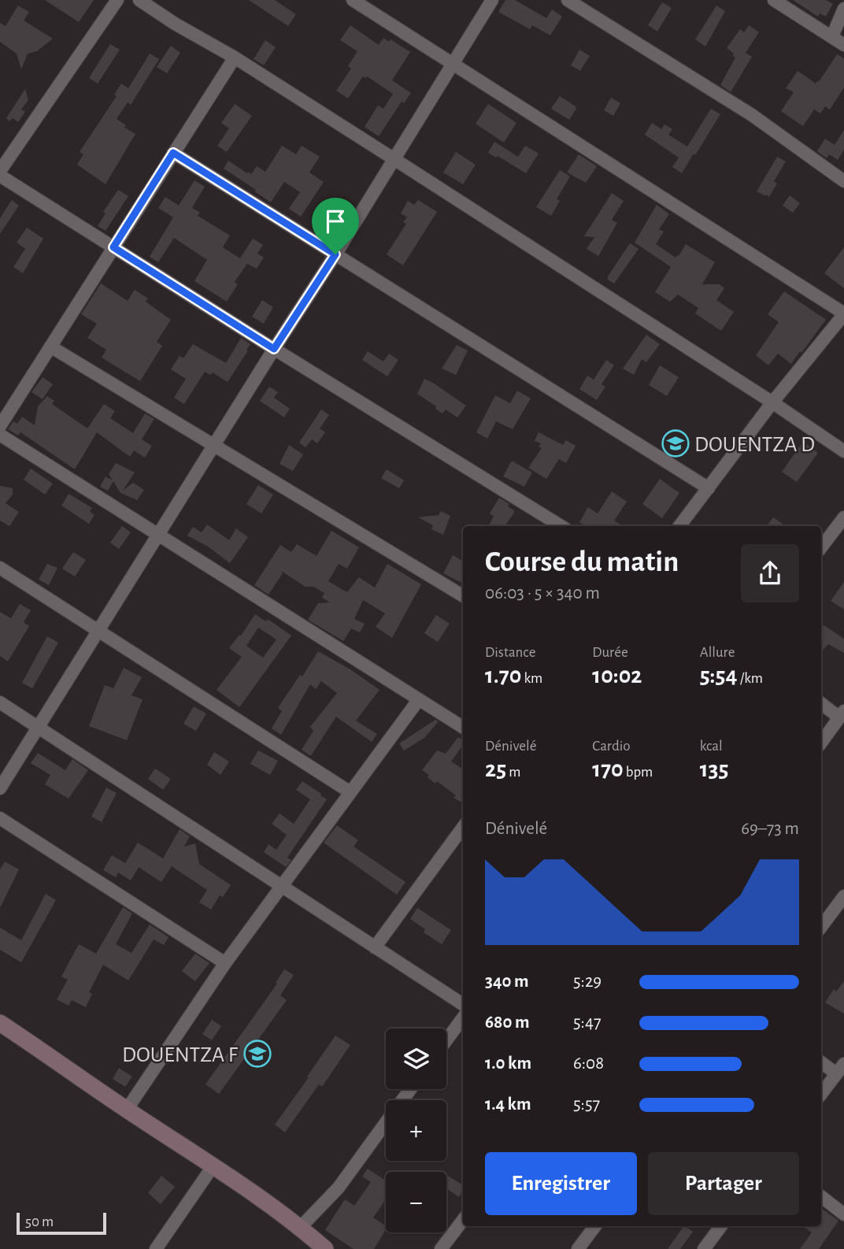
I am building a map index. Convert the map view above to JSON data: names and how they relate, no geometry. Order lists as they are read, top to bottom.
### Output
{
  "places": {
    "school or university": ["DOUENTZA D", "DOUENTZA F"]
  },
  "scale_bar": "50 m",
  "page": {
    "heading": ["Course du matin", "06:03 · 5 × 340 m"],
    "stats": [
      ["Distance", "1.70 km"],
      ["Durée", "10:02"],
      ["Allure", "5:54 /km"],
      ["Dénivelé", "25 m"],
      ["Cardio", "170 bpm"],
      ["kcal", "135"]
    ],
    "chart": ["Dénivelé", "69–73 m"],
    "list": [
      {
        "name": "340 m",
        "note": "5:29"
      },
      {
        "name": "680 m",
        "note": "5:47"
      },
      {
        "name": "1.0 km",
        "note": "6:08"
      },
      {
        "name": "1.4 km",
        "note": "5:57"
      }
    ],
    "map_buttons": ["+", "−"],
    "buttons": ["Enregistrer", "Partager"],
    "scale": "50 m"
  }
}
